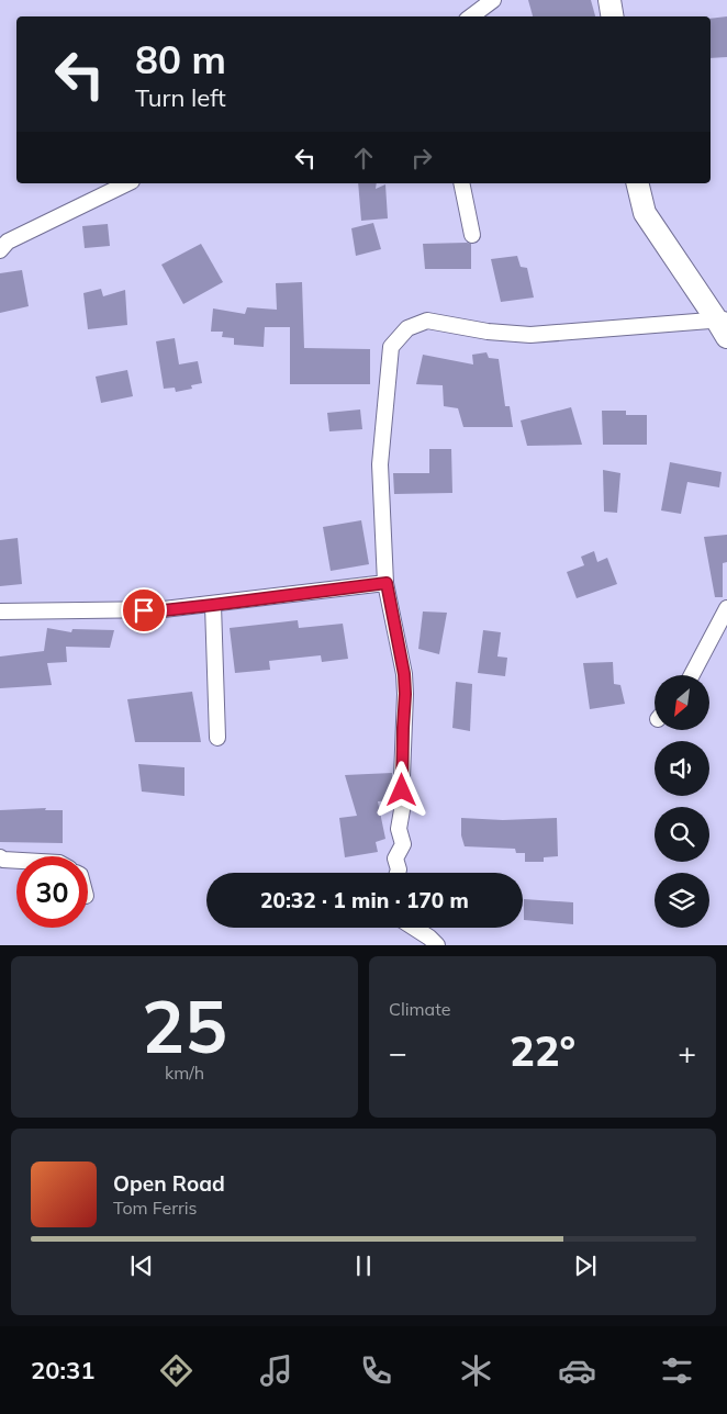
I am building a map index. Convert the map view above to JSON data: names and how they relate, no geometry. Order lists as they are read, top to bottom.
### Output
{
  "north": "bottom left",
  "page": {
    "turn": ["80 m", "Turn left"],
    "limit": "30",
    "trip": "20:32 · 1 min · 170 m",
    "tile": [
      ["25", "km/h"],
      "Climate"
    ],
    "heat": ["−", "22°", "+"],
    "song": ["Open Road", "Tom Ferris"],
    "tabs": "20:31"
  }
}
